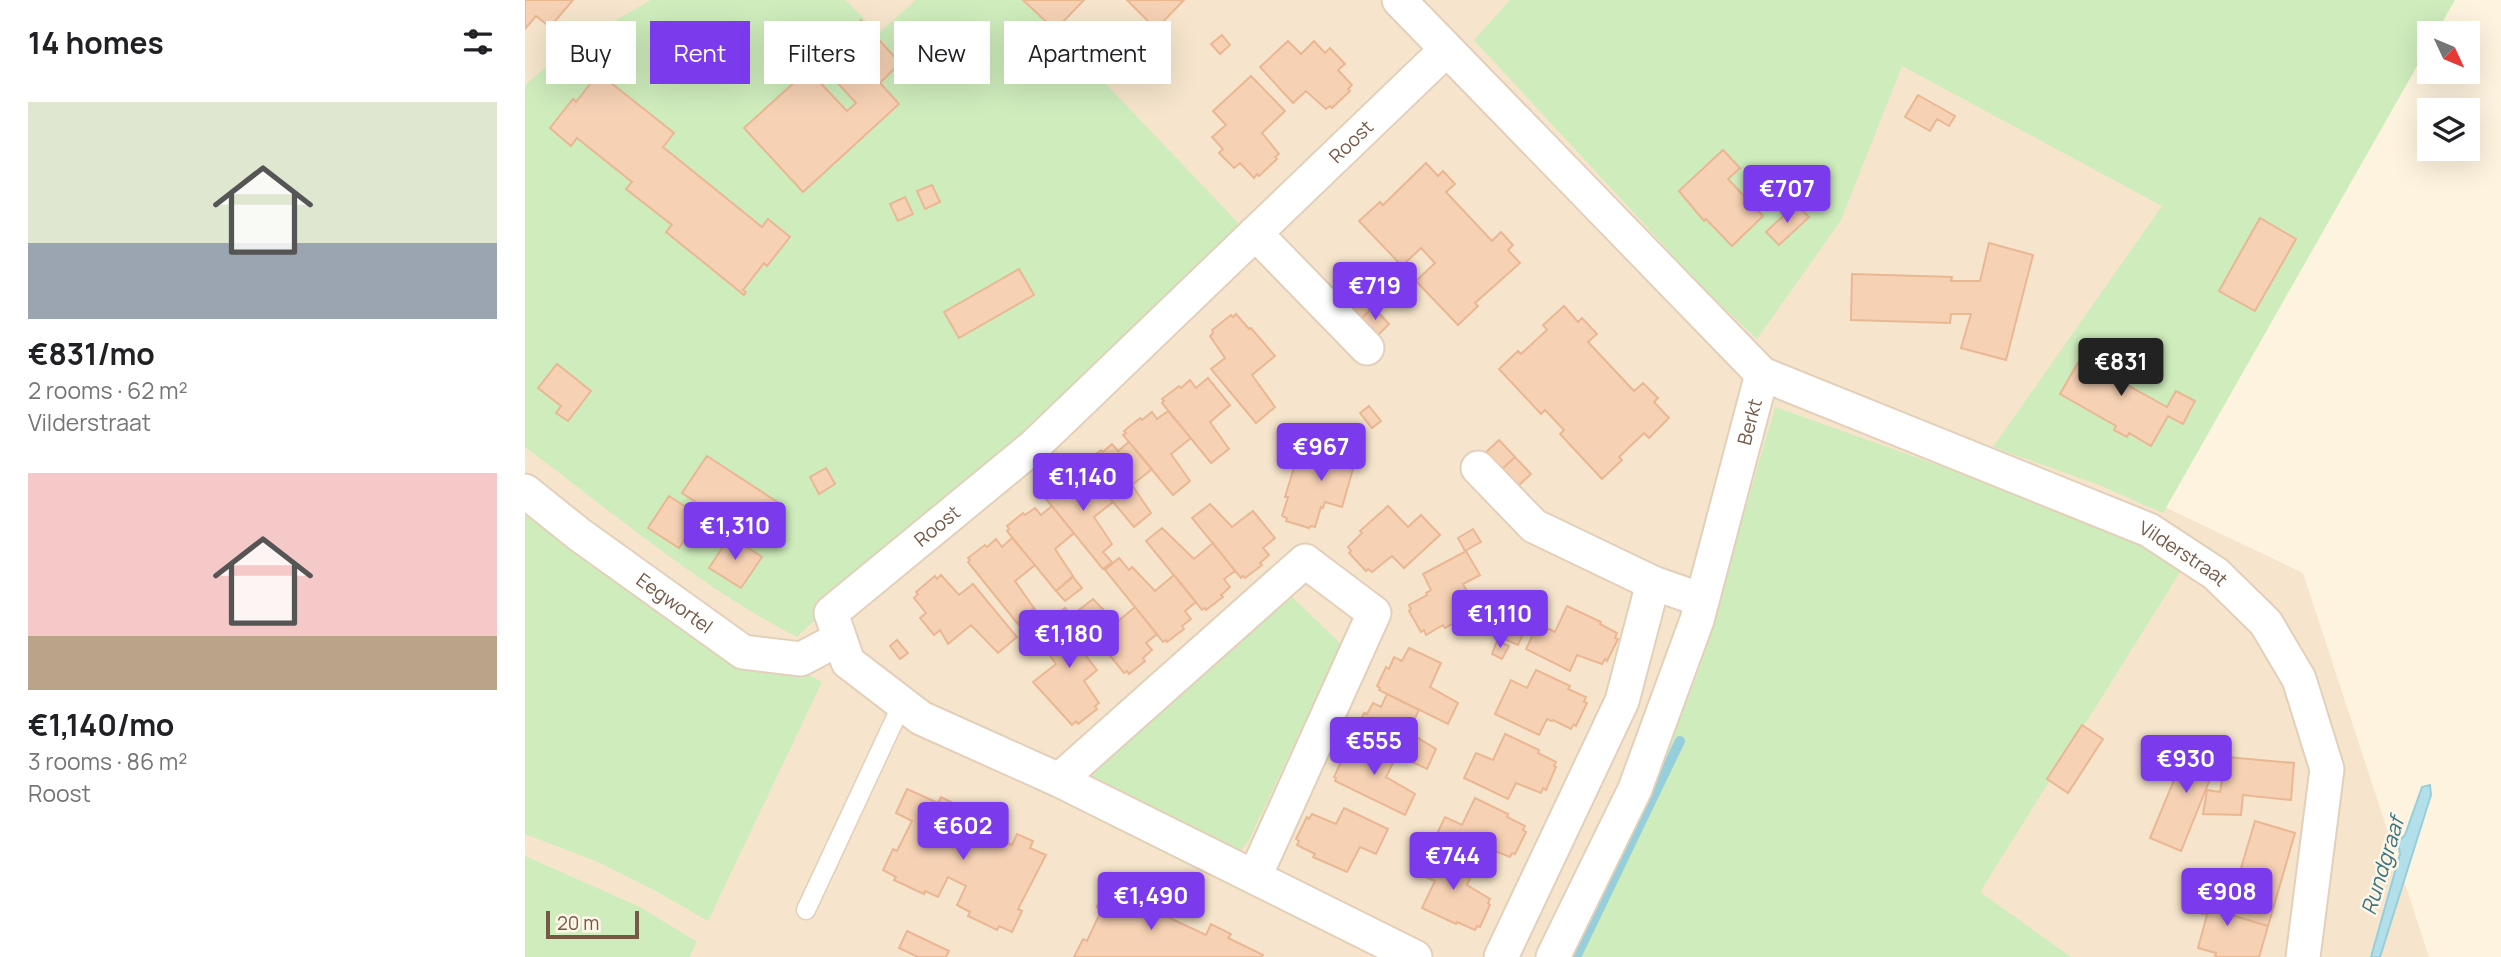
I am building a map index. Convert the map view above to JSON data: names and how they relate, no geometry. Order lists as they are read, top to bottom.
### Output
{
  "streets": {
    "street": [
      "Roost",
      "Berkt",
      "Vilderstraat",
      "Eegwortel"
    ]
  },
  "crossings": [
    ["Roost", "Berkt"],
    ["Roost", "Eegwortel"],
    ["Berkt", "Vilderstraat"]
  ],
  "water": ["Rundgraaf"],
  "scale_bar": "20 m",
  "north": "bottom right",
  "page": {
    "heading": "14 homes",
    "chip": [
      "Buy",
      "Rent",
      "Filters",
      "New",
      "Apartment"
    ],
    "list": [
      {
        "name": "€831/mo",
        "note": "2 rooms · 62 m² · Vilderstraat"
      },
      {
        "name": "€1,140/mo",
        "note": "3 rooms · 86 m² · Roost"
      }
    ],
    "price": [
      "€707",
      "€719",
      "€831",
      "€967",
      "€1,140",
      "€1,310",
      "€1,110",
      "€1,180",
      "€555",
      "€930",
      "€602",
      "€744",
      "€908",
      "€1,490"
    ],
    "scale": "20 m"
  }
}
